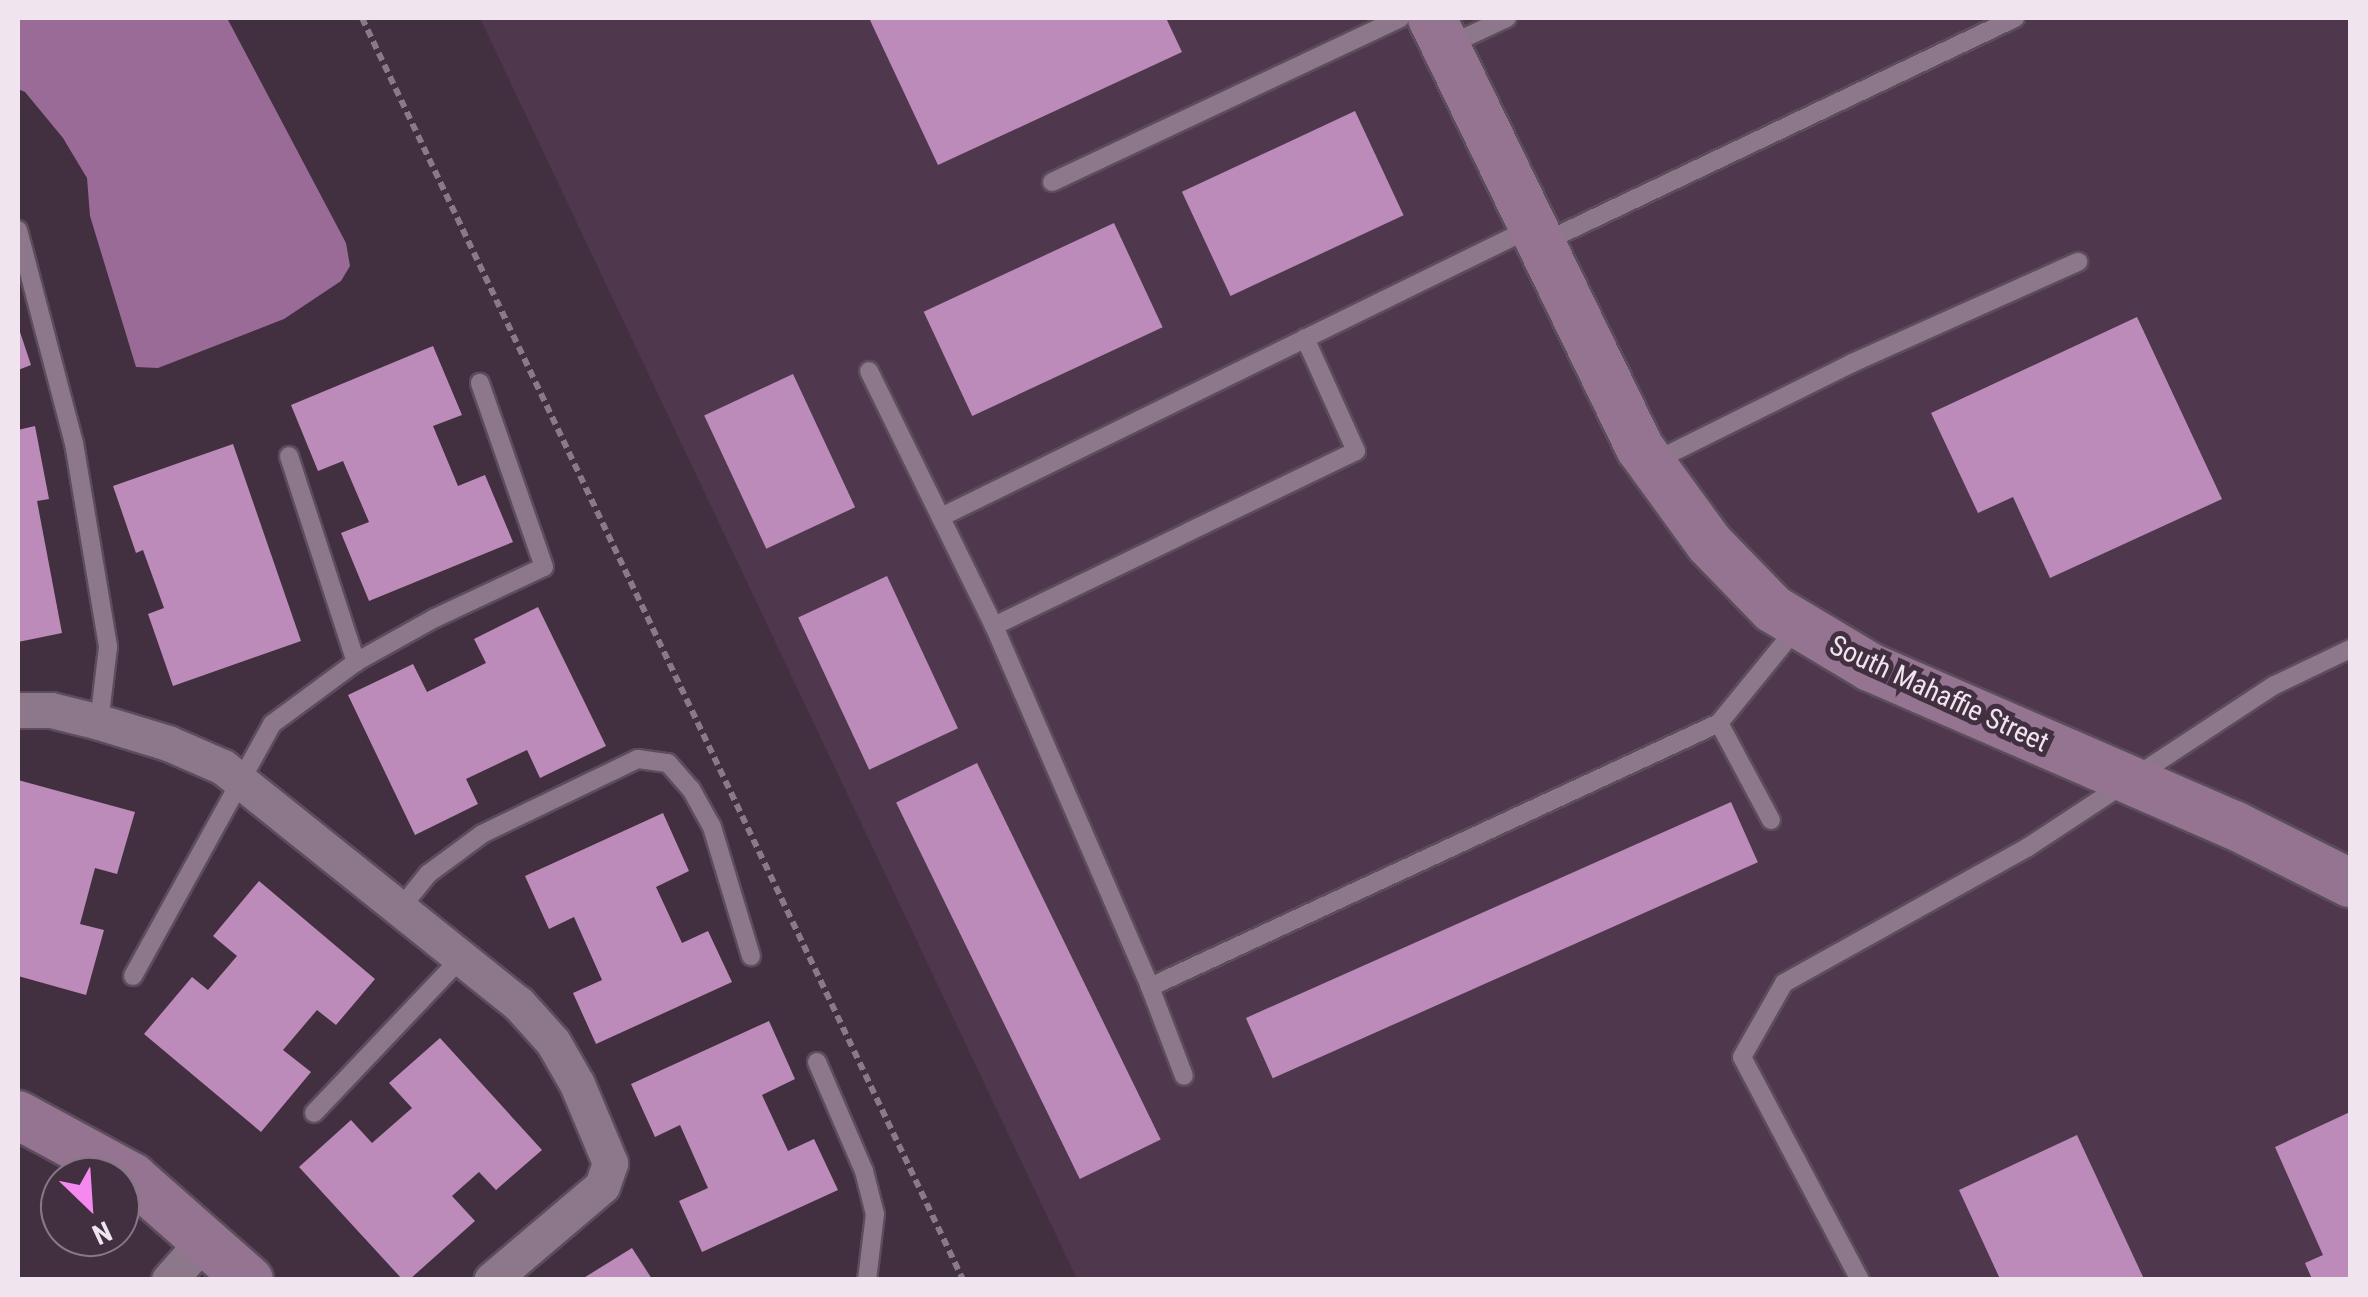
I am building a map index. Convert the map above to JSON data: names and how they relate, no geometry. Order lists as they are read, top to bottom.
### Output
{
  "streets": {
    "street": ["South Mahaffie Street"]
  },
  "north": "bottom right"
}
